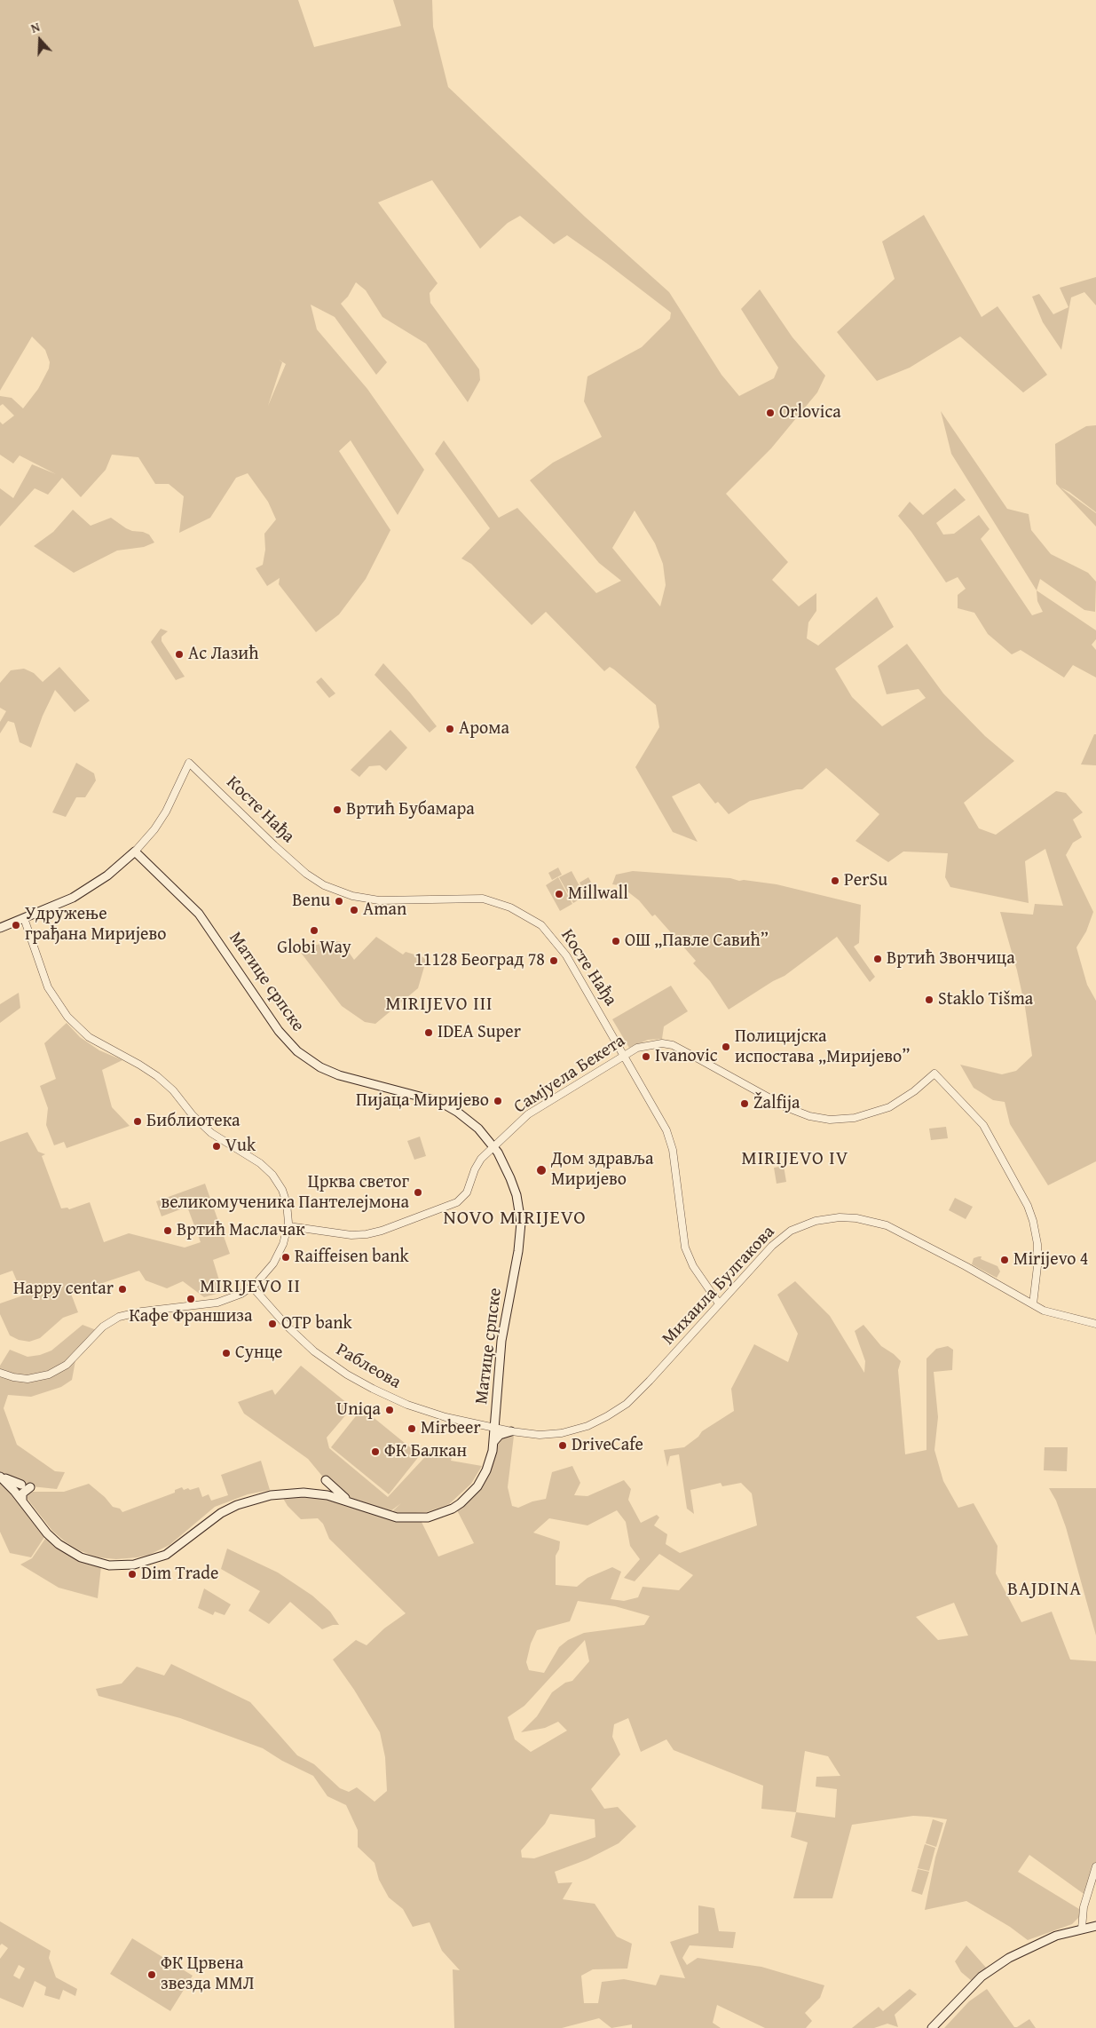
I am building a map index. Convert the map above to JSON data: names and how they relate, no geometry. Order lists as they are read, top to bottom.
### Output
{
  "streets": {
    "main road": ["Матице српске"],
    "street": [
      "Косте Нађа",
      "Самјуела Бекета",
      "Михаила Булгакова",
      "Раблеова"
    ]
  },
  "crossings": [
    ["Косте Нађа", "Матице српске"],
    ["Косте Нађа", "Самјуела Бекета"],
    ["Косте Нађа", "Михаила Булгакова"],
    ["Матице српске", "Самјуела Бекета"],
    ["Матице српске", "Михаила Булгакова"],
    ["Матице српске", "Раблеова"],
    ["Самјуела Бекета", "Михаила Булгакова"],
    ["Михаила Булгакова", "Раблеова"]
  ],
  "districts": [
    "MIRIJEVO III",
    "MIRIJEVO IV",
    "NOVO MIRIJEVO",
    "MIRIJEVO II",
    "BAJDINA"
  ],
  "places": [
    "Orlovica",
    "Ас Лазић",
    "Арома",
    "Вртић Бубамара",
    "PerSu",
    "Millwall",
    "Benu",
    "Aman",
    "Удружење грађана Миријево",
    "Globi Way",
    "ОШ „Павле Савић”",
    "Вртић Звончица",
    "11128 Београд 78",
    "Staklo Tišma",
    "IDEA Super",
    "Полицијска испостава „Миријево”",
    "Ivanovic",
    "Пијаца Миријево",
    "Žalfija",
    "Библиотека",
    "Vuk",
    "Дом здравља Миријево",
    "Црква светог великомученика Пантелејмона",
    "Вртић Маслачак",
    "Raiffeisen bank",
    "Mirijevo 4",
    "Happy centar",
    "Кафе Франшиза",
    "OTP bank",
    "Сунце",
    "Uniqa",
    "Mirbeer",
    "DriveCafe",
    "ФК Балкан",
    "Dim Trade",
    "ФК Црвена звезда ММЛ"
  ],
  "north": "top"
}
